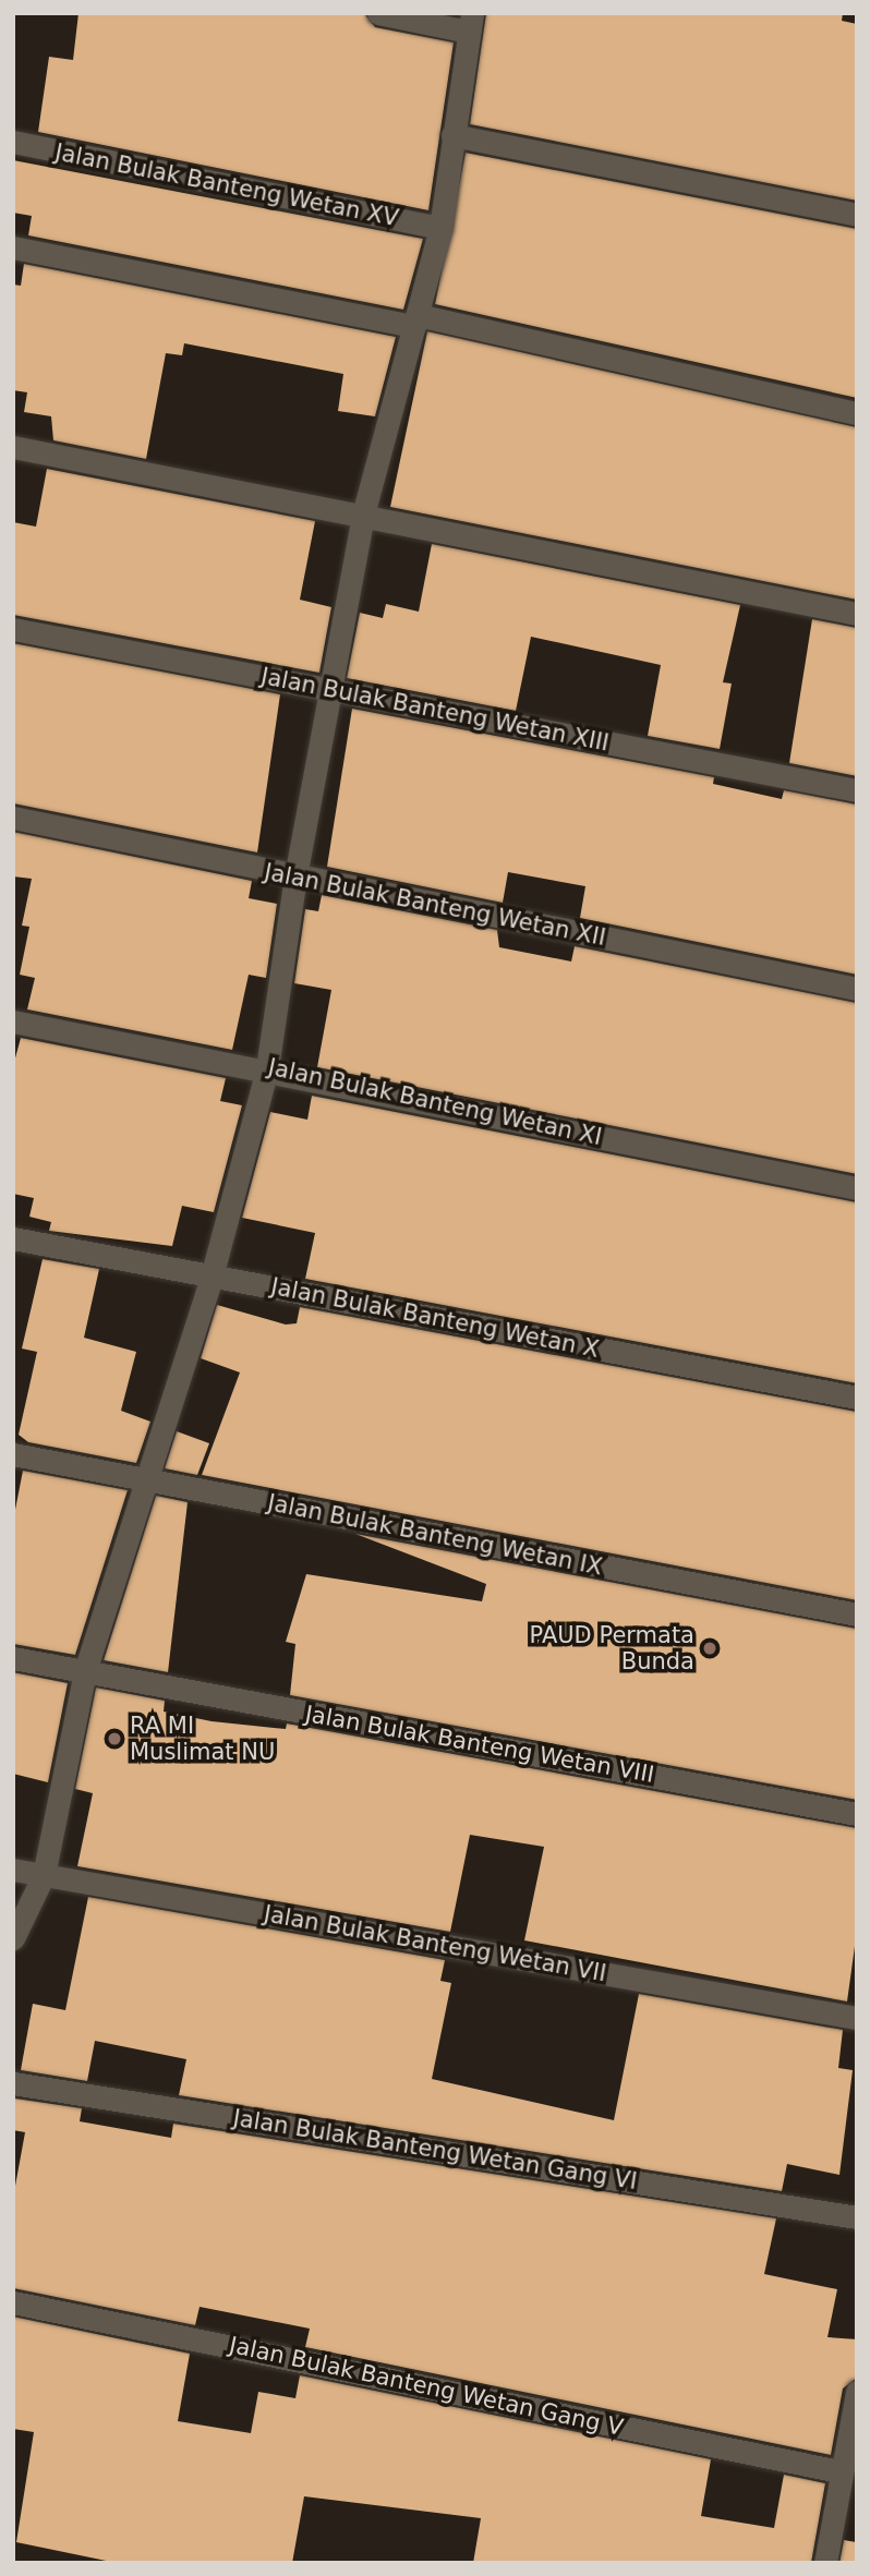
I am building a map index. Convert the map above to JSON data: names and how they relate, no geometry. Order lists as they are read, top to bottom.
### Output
{
  "streets": {
    "street": [
      "Jalan Bulak Banteng Wetan XV",
      "Jalan Bulak Banteng Wetan XIII",
      "Jalan Bulak Banteng Wetan XII",
      "Jalan Bulak Banteng Wetan XI",
      "Jalan Bulak Banteng Wetan X",
      "Jalan Bulak Banteng Wetan IX",
      "Jalan Bulak Banteng Wetan VIII",
      "Jalan Bulak Banteng Wetan VII",
      "Jalan Bulak Banteng Wetan Gang VI",
      "Jalan Bulak Banteng Wetan Gang V"
    ]
  },
  "places": ["PAUD Permata Bunda", "RA MI Muslimat NU"]
}
